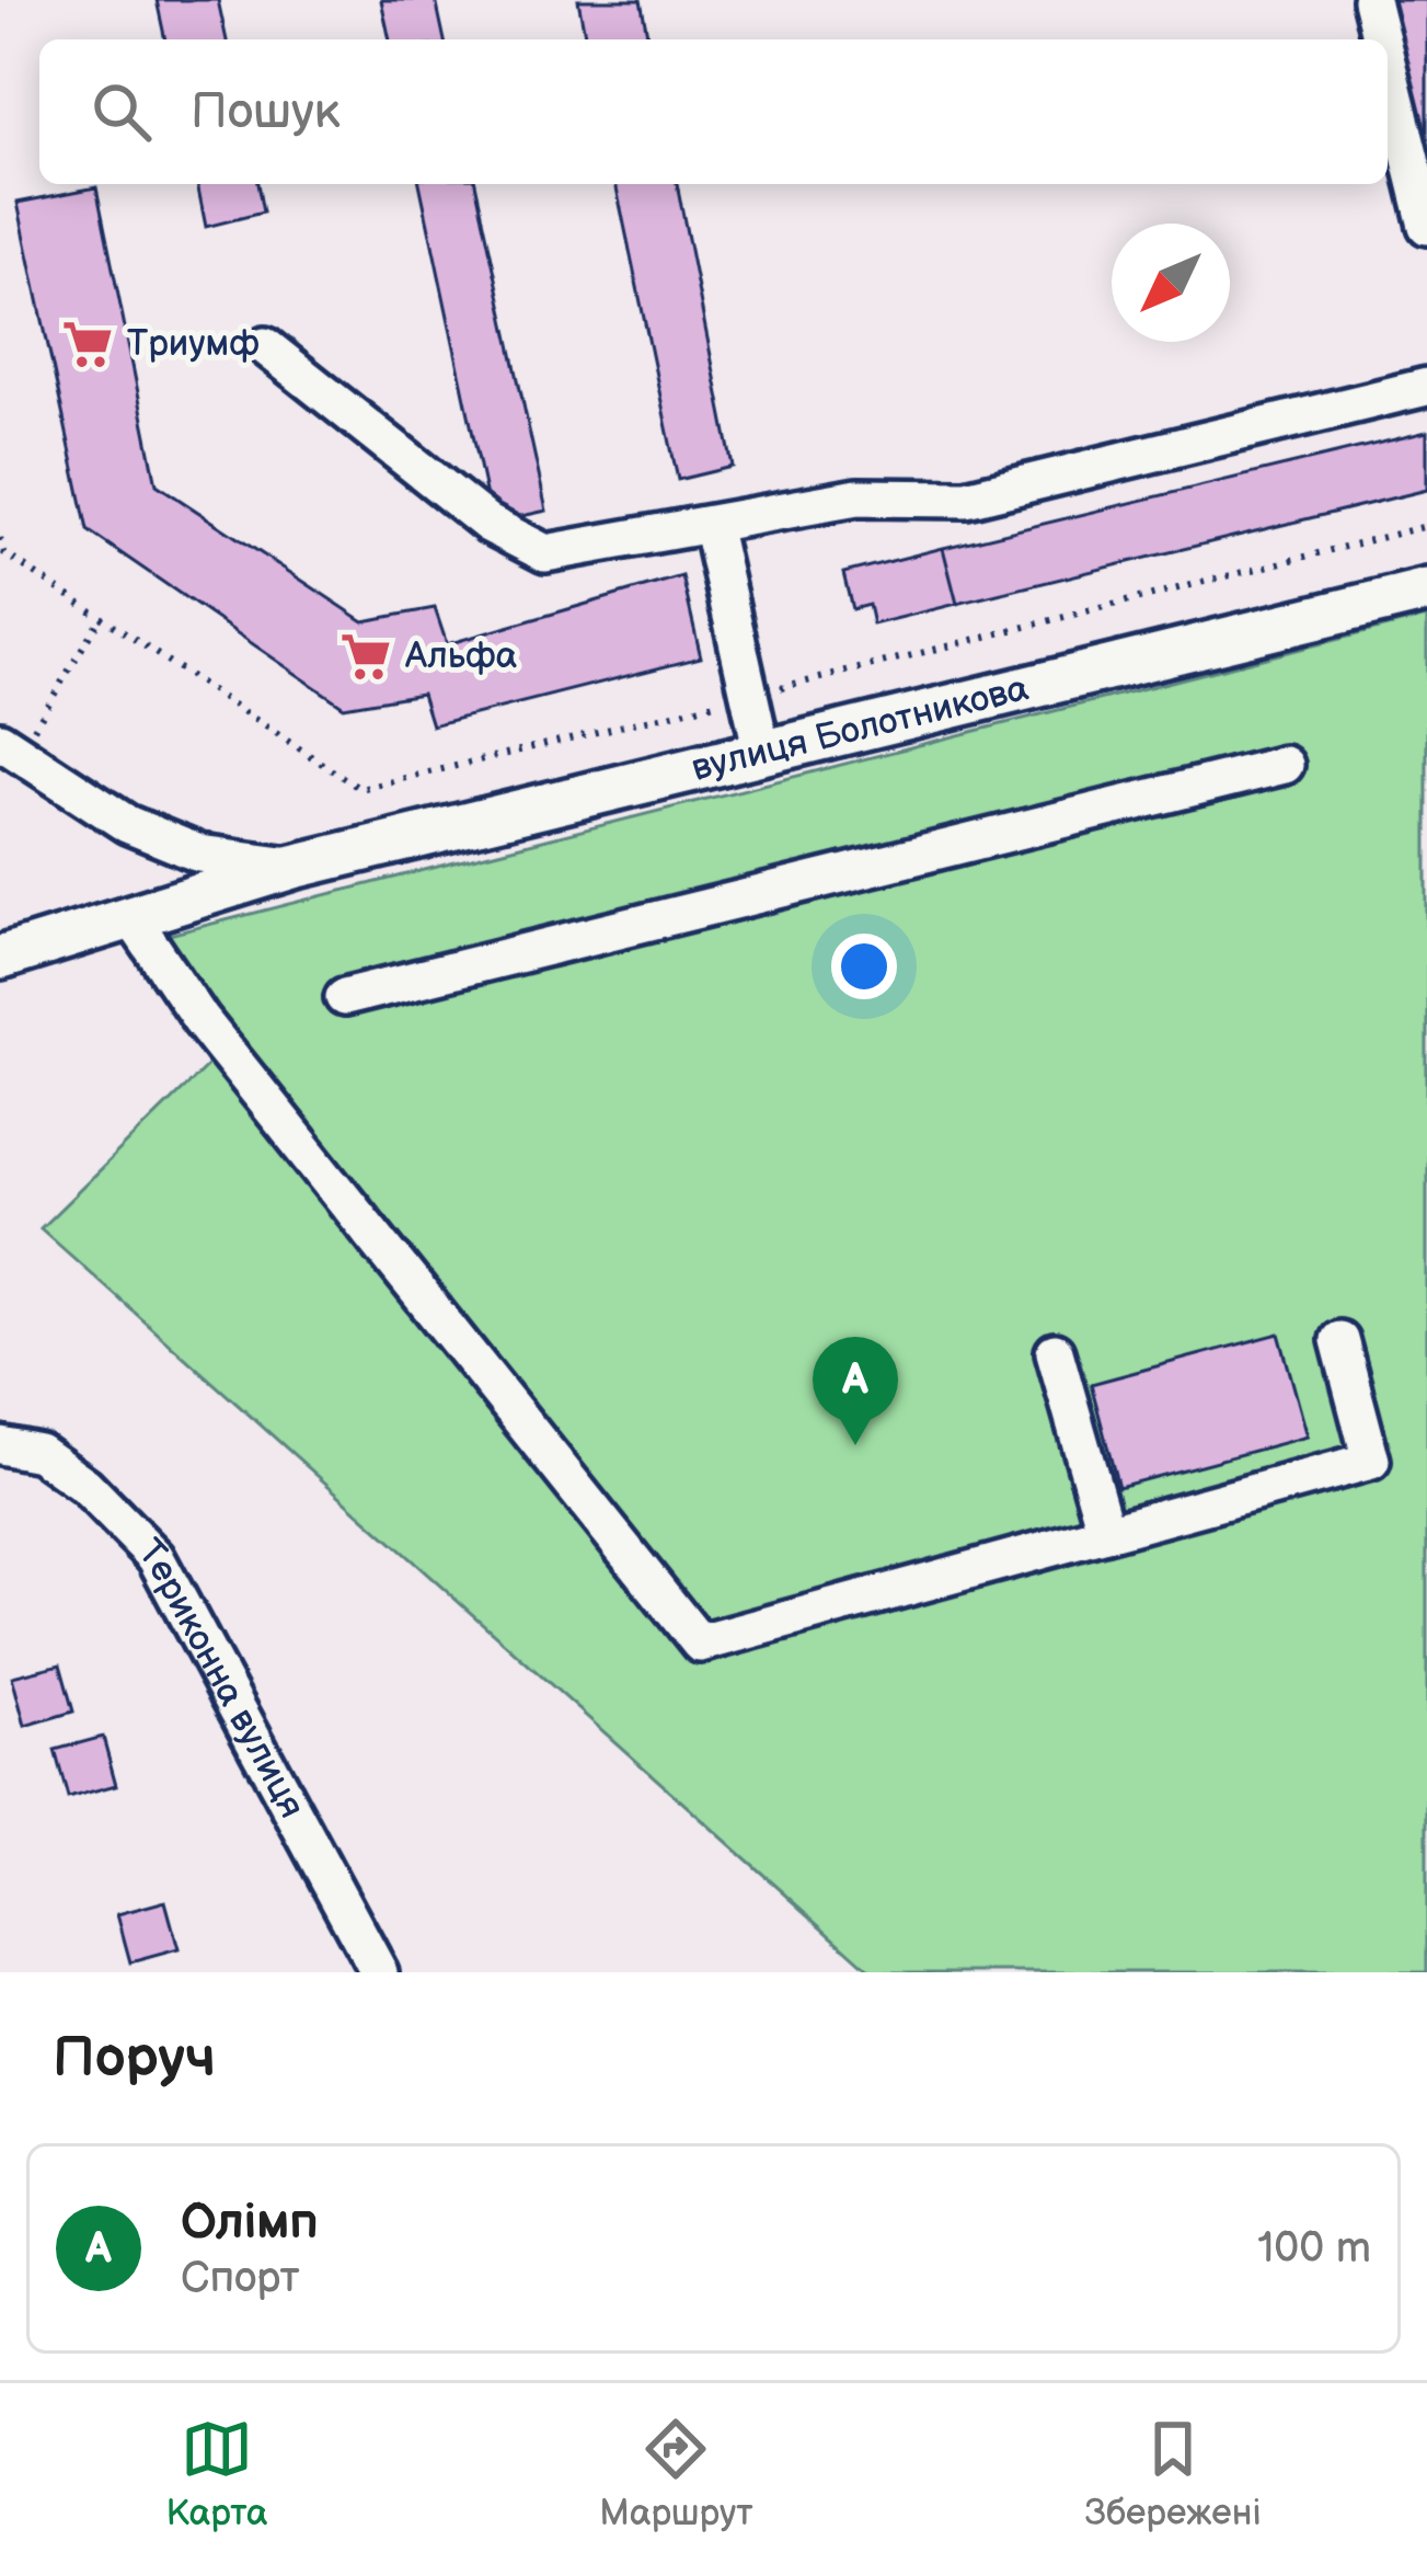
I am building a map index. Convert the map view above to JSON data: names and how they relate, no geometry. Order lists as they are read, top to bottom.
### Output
{
  "streets": {
    "main road": ["вулиця Болотникова"],
    "street": ["Териконна вулиця"]
  },
  "places": {
    "supermarket": ["Триумф", "Альфа"]
  },
  "north": "bottom left",
  "page": {
    "search": "Пошук",
    "pins": "A",
    "heading": "Поруч",
    "list": [
      {
        "mark": "A",
        "name": "Олімп",
        "note": "Спорт",
        "value": "100 m"
      }
    ],
    "nav": ["Карта", "Маршрут", "Збережені"]
  }
}
